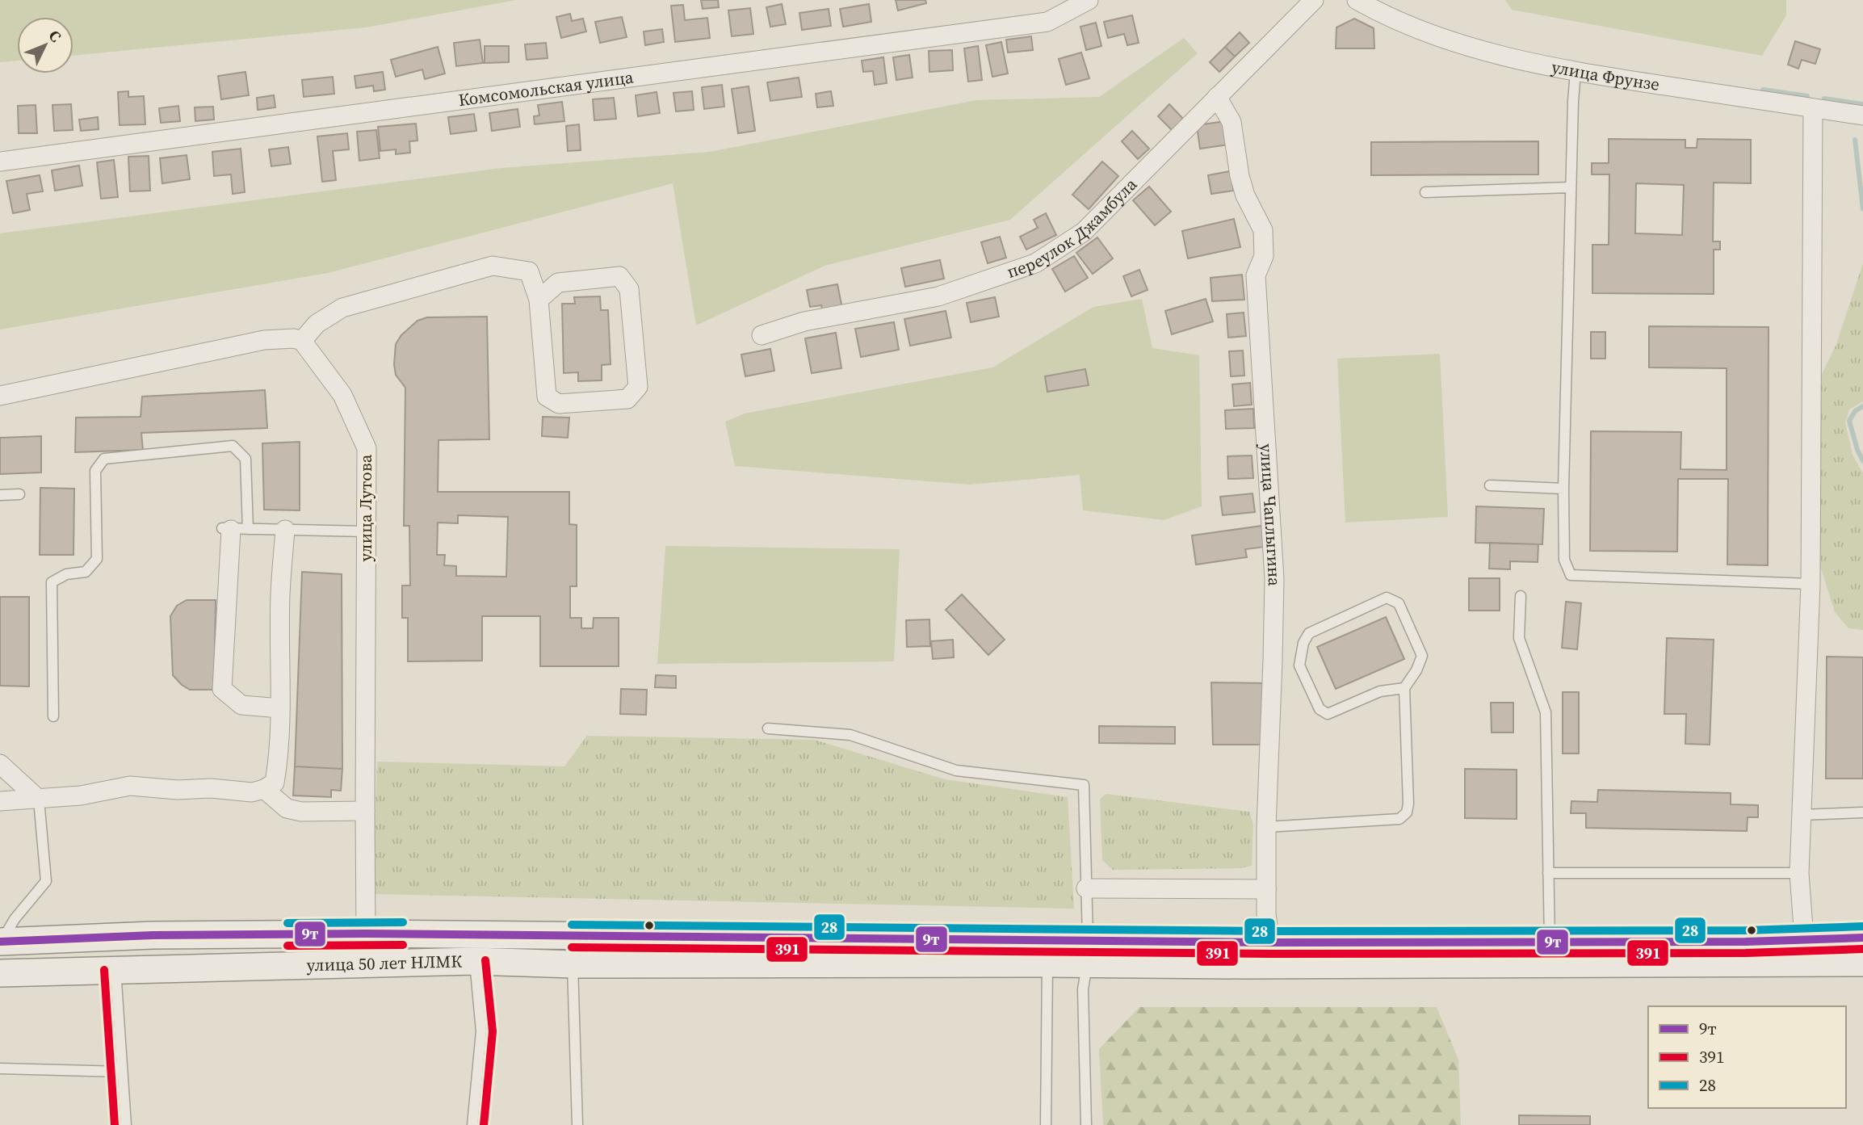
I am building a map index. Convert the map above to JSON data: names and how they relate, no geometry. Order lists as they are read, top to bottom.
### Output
{
  "streets": {
    "main road": ["улица 50 лет НЛМК"],
    "street": [
      "улица Фрунзе",
      "Комсомольская улица",
      "переулок Джамбула",
      "улица Лутова",
      "улица Чаплыгина"
    ]
  },
  "crossings": [
    ["переулок Джамбула", "улица Чаплыгина"],
    ["улица Лутова", "улица 50 лет НЛМК"],
    ["улица Чаплыгина", "улица 50 лет НЛМК"]
  ],
  "lines": ["transit line 28", "transit line 9т", "transit line 391"],
  "legend": ["9т", "391", "28"],
  "north": "top right"
}
